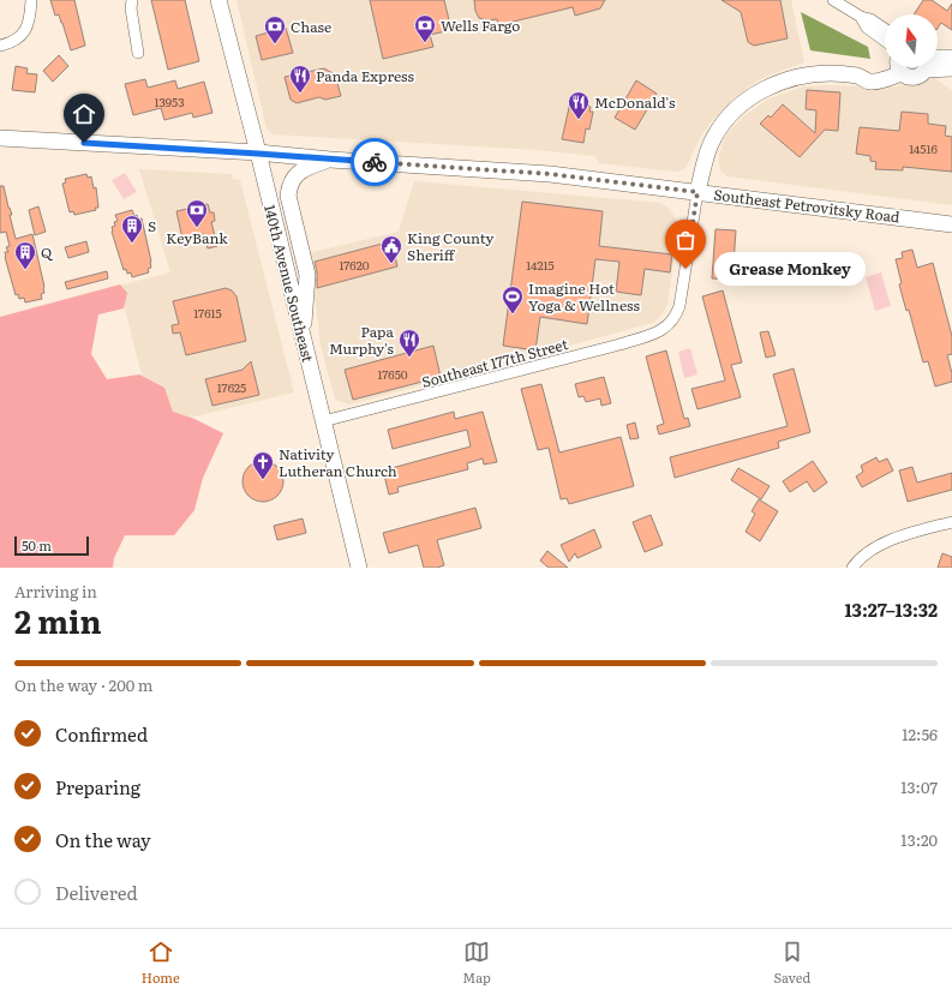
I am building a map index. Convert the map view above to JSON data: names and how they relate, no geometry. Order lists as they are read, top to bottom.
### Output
{
  "streets": {
    "main road": ["Southeast Petrovitsky Road", "140th Avenue Southeast"],
    "street": ["Southeast 177th Street"]
  },
  "crossings": [
    ["Southeast Petrovitsky Road", "140th Avenue Southeast"],
    ["Southeast Petrovitsky Road", "Southeast 177th Street"],
    ["140th Avenue Southeast", "Southeast 177th Street"]
  ],
  "places": {
    "bank": ["Wells Fargo", "Chase", "KeyBank"],
    "restaurant": ["Panda Express", "McDonald's", "Papa Murphy's"],
    "building": ["S", "Q"],
    "public building": ["King County Sheriff"],
    "other": ["Grease Monkey"],
    "sports": ["Imagine Hot Yoga & Wellness"],
    "church": ["Nativity Lutheran Church"]
  },
  "house_numbers": [
    "13953",
    "14516",
    "17620",
    "14215",
    "17615",
    "17650",
    "17625"
  ],
  "scale_bar": "50 m",
  "north": "top",
  "page": {
    "bubble": "Grease Monkey",
    "scale": "50 m",
    "heading": ["2 min", "Arriving in", "13:27–13:32"],
    "bar": "On the way · 200 m",
    "list": [
      ["Confirmed", "12:56"],
      ["Preparing", "13:07"],
      ["On the way", "13:20"],
      "Delivered"
    ],
    "tabs": ["Home", "Map", "Saved"]
  }
}
